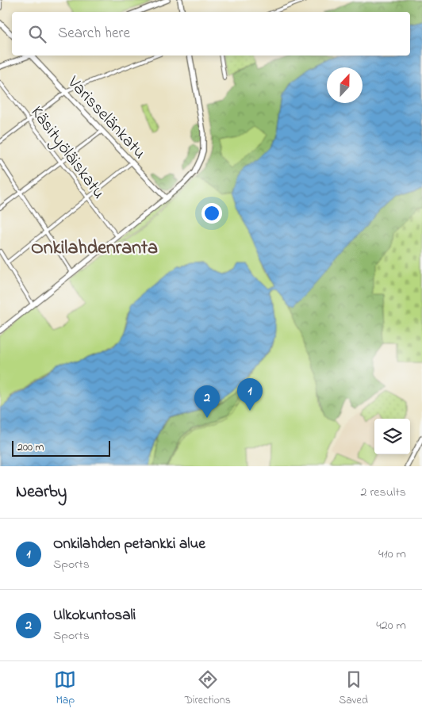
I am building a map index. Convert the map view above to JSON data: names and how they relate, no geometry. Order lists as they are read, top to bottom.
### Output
{
  "streets": {
    "main road": ["Varisselänkatu"],
    "street": ["Käsityöläiskatu"]
  },
  "districts": ["Onkilahdenranta"],
  "scale_bar": "200 m",
  "north": "top",
  "page": {
    "search": "Search here",
    "pins": ["1", "2"],
    "scale": "200 m",
    "heading": ["Nearby", "2 results"],
    "list": [
      {
        "mark": "1",
        "name": "Onkilahden petankki alue",
        "note": "Sports",
        "value": "410 m"
      },
      {
        "mark": "2",
        "name": "Ulkokuntosali",
        "note": "Sports",
        "value": "420 m"
      }
    ],
    "nav": ["Map", "Directions", "Saved"]
  }
}
